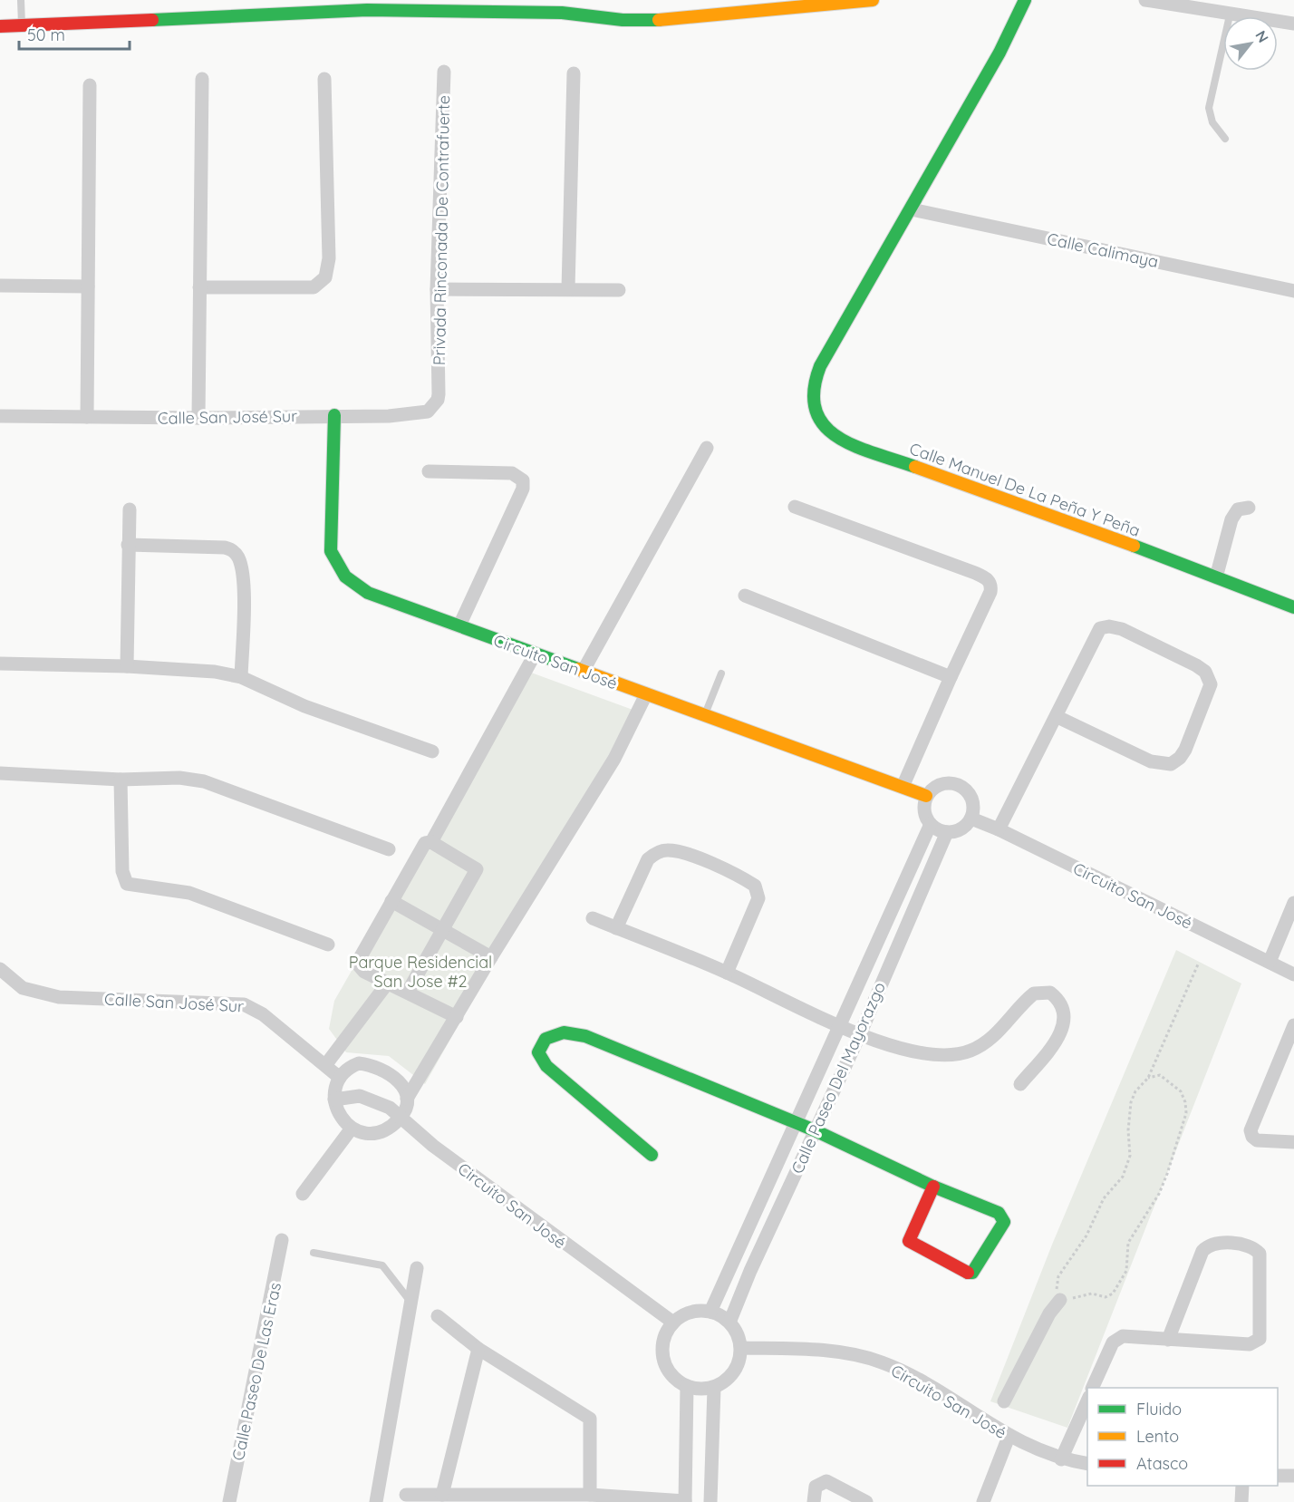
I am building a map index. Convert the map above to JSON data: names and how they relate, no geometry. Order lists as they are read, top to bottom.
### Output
{
  "streets": {
    "street": [
      "Privada Rinconada De Contrafuerte",
      "Calle Calimaya",
      "Calle San José Sur",
      "Calle Manuel De La Peña Y Peña",
      "Circuito San José",
      "Calle Paseo Del Mayorazgo",
      "Calle Paseo De Las Eras"
    ]
  },
  "crossings": [
    ["Privada Rinconada De Contrafuerte", "Calle San José Sur"],
    ["Calle Calimaya", "Calle Manuel De La Peña Y Peña"],
    ["Calle San José Sur", "Circuito San José"],
    ["Circuito San José", "Calle Paseo Del Mayorazgo"]
  ],
  "parks": ["Parque Residencial San Jose #2"],
  "legend": ["Fluido", "Lento", "Atasco"],
  "scale_bar": "50 m",
  "north": "top right"
}
